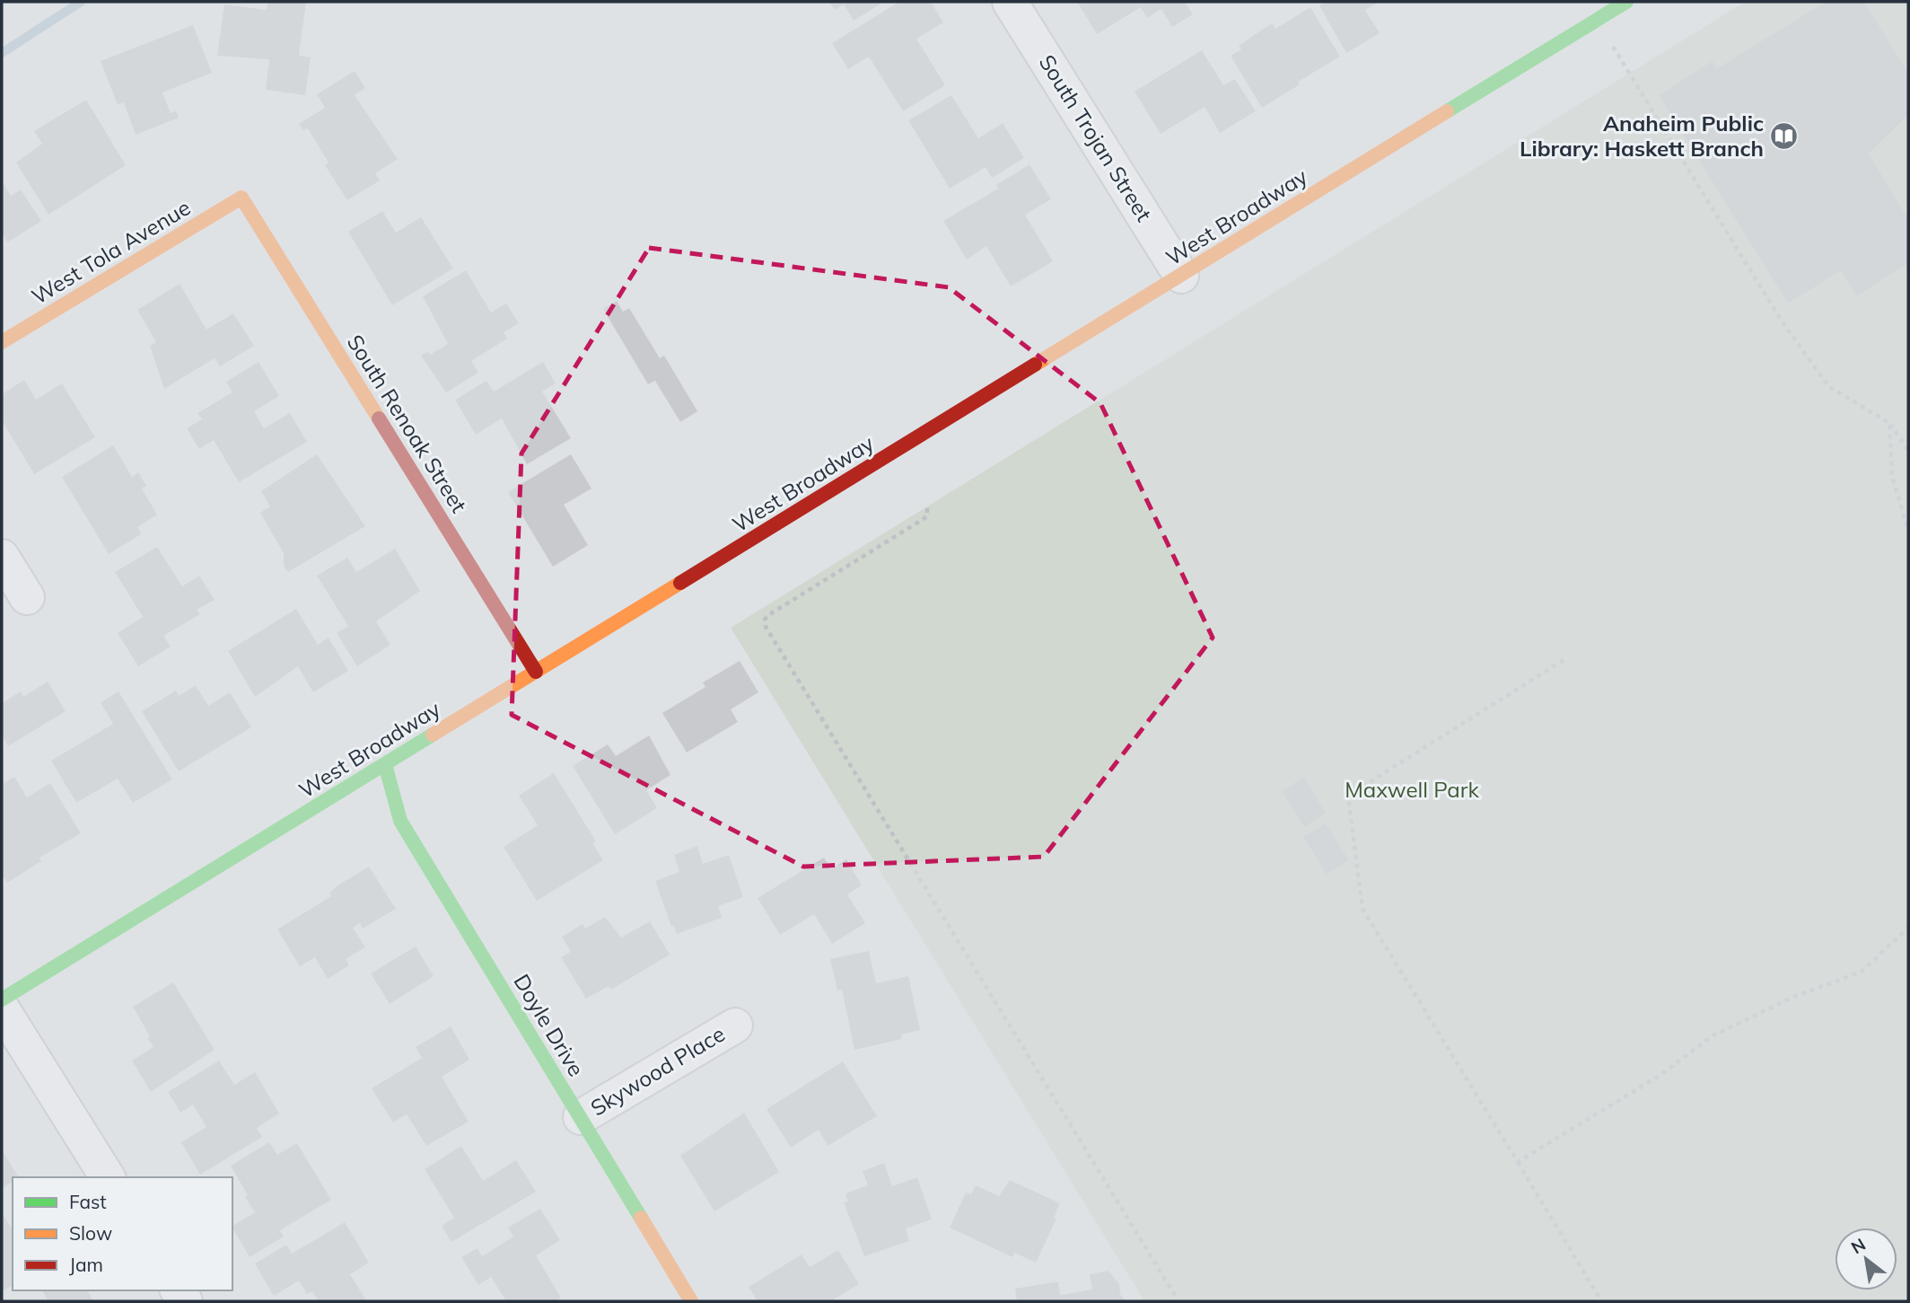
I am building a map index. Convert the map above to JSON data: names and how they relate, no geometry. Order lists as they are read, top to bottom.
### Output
{
  "streets": {
    "main road": [
      "West Broadway",
      "West Tola Avenue",
      "South Renoak Street",
      "Doyle Drive"
    ],
    "street": ["South Trojan Street", "Skywood Place"]
  },
  "crossings": [
    ["South Trojan Street", "West Broadway"],
    ["West Broadway", "South Renoak Street"],
    ["West Broadway", "Doyle Drive"],
    ["West Tola Avenue", "South Renoak Street"],
    ["Doyle Drive", "Skywood Place"]
  ],
  "parks": ["Maxwell Park"],
  "places": {
    "library": ["Anaheim Public Library: Haskett Branch"]
  },
  "legend": ["Fast", "Slow", "Jam"],
  "north": "top left"
}
